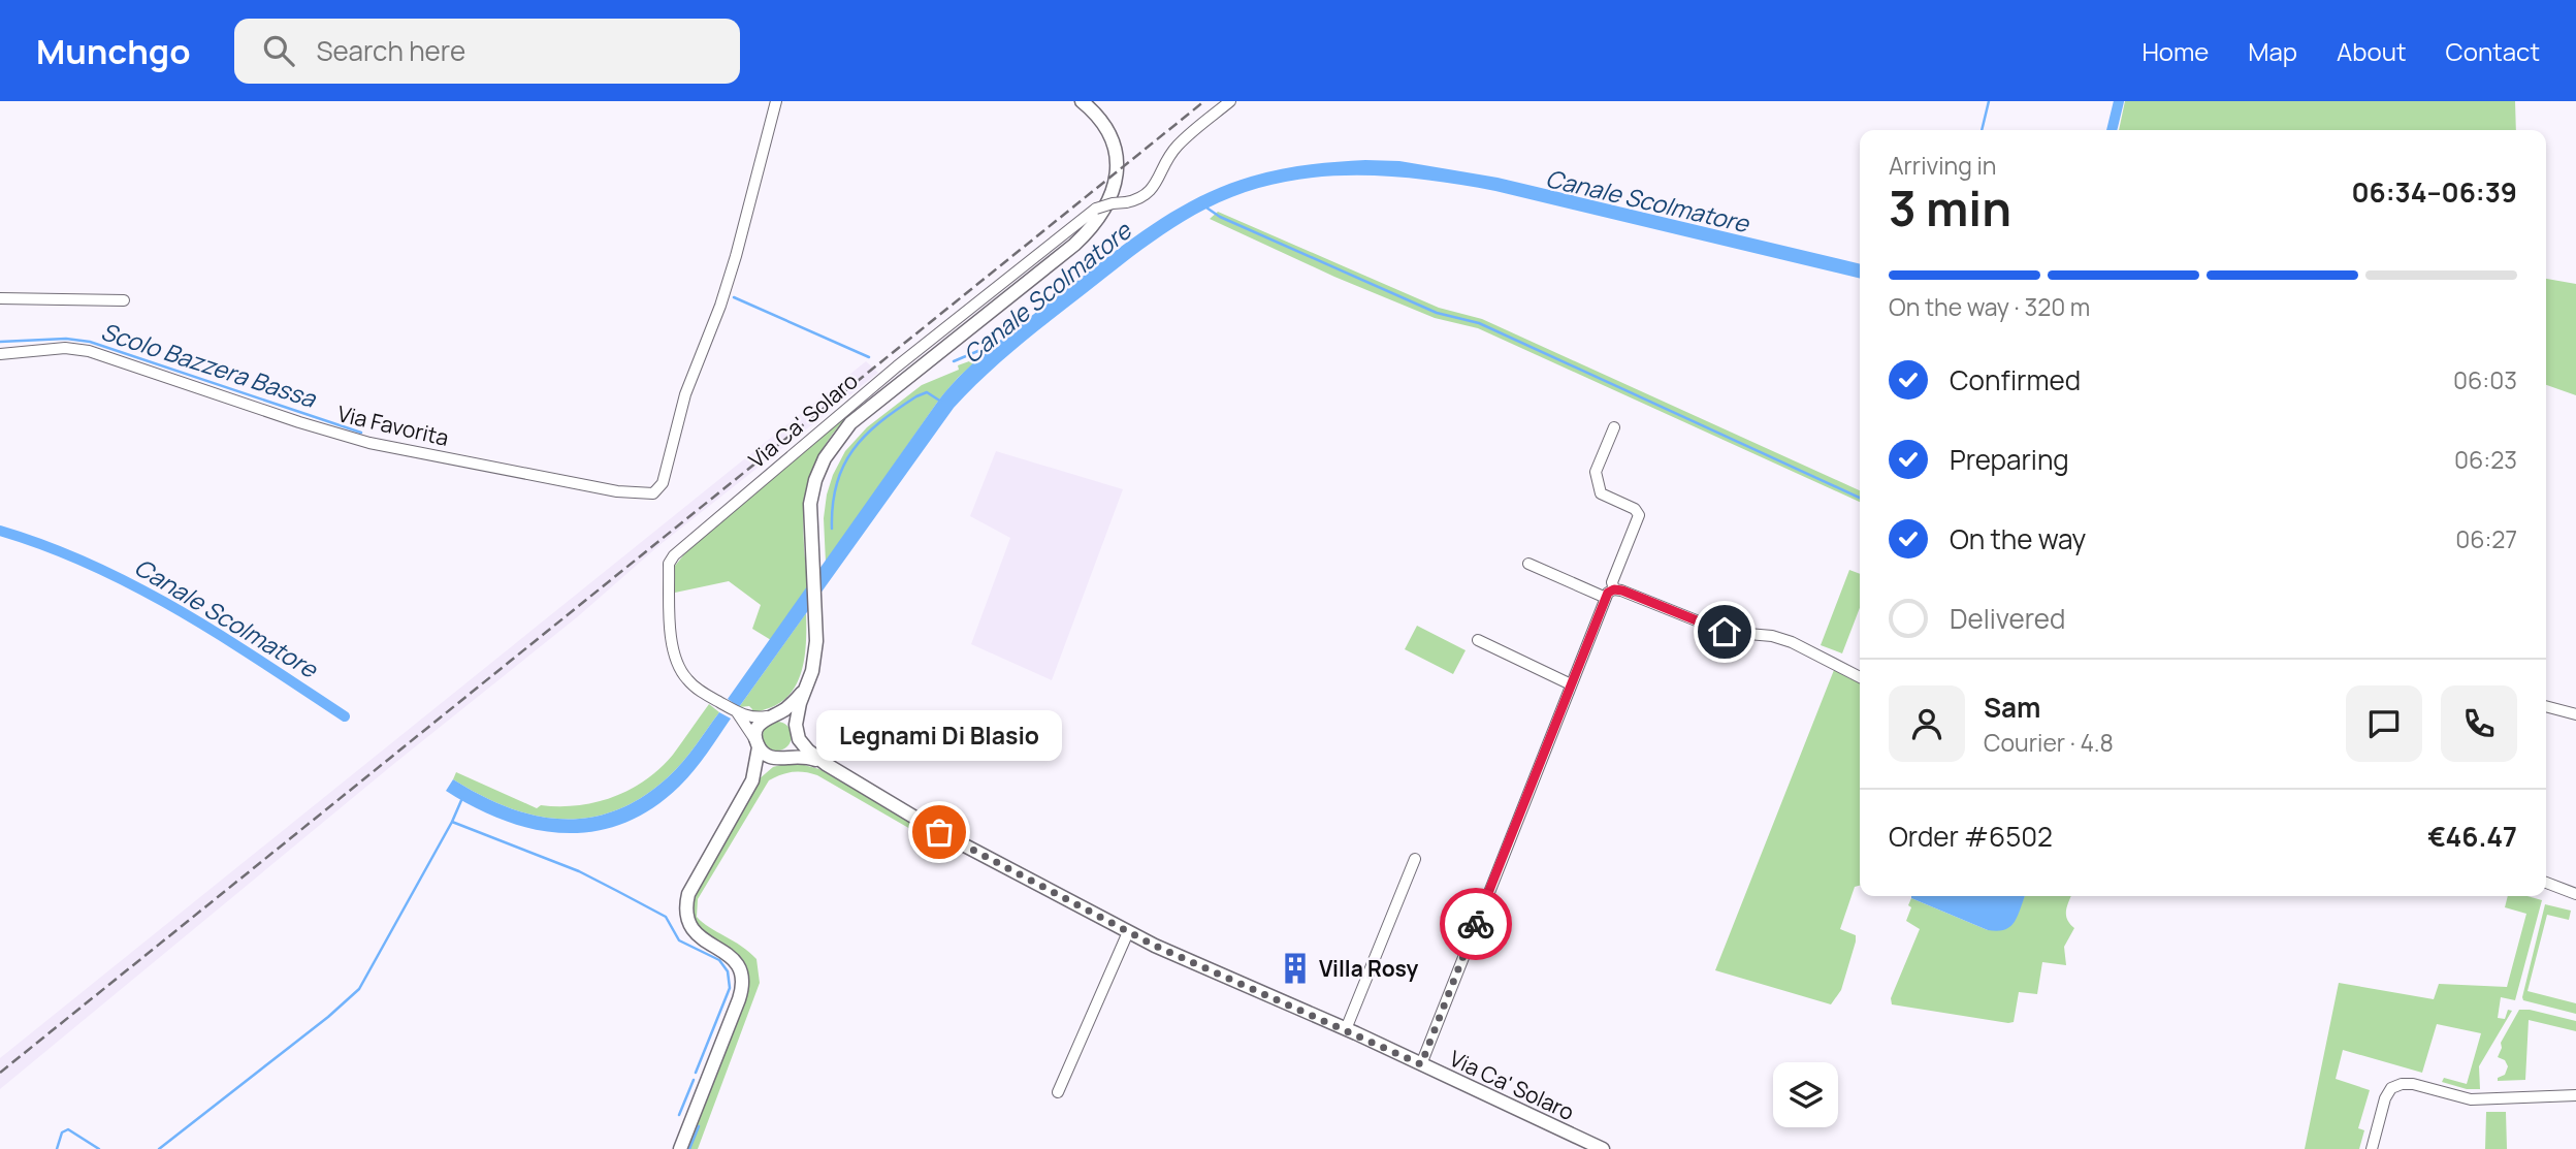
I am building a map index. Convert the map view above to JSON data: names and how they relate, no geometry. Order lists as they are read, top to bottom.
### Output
{
  "streets": {
    "street": ["Via Ca' Solaro", "Via Favorita"]
  },
  "water": ["Canale Scolmatore", "Scolo Bazzera Bassa"],
  "places": {
    "other": ["Legnami Di Blasio"],
    "building": ["Villa Rosy"]
  },
  "page": {
    "header": "Munchgo",
    "search": "Search here",
    "nav": [
      "Home",
      "Map",
      "About",
      "Contact"
    ],
    "heading": ["3 min", "Arriving in", "06:34–06:39"],
    "panel": [
      "Sam",
      "Courier · 4.8",
      "Order #6502",
      "€46.47"
    ],
    "bar": "On the way · 320 m",
    "list": [
      ["Confirmed", "06:03"],
      ["Preparing", "06:23"],
      ["On the way", "06:27"],
      "Delivered"
    ],
    "bubble": "Legnami Di Blasio"
  }
}
